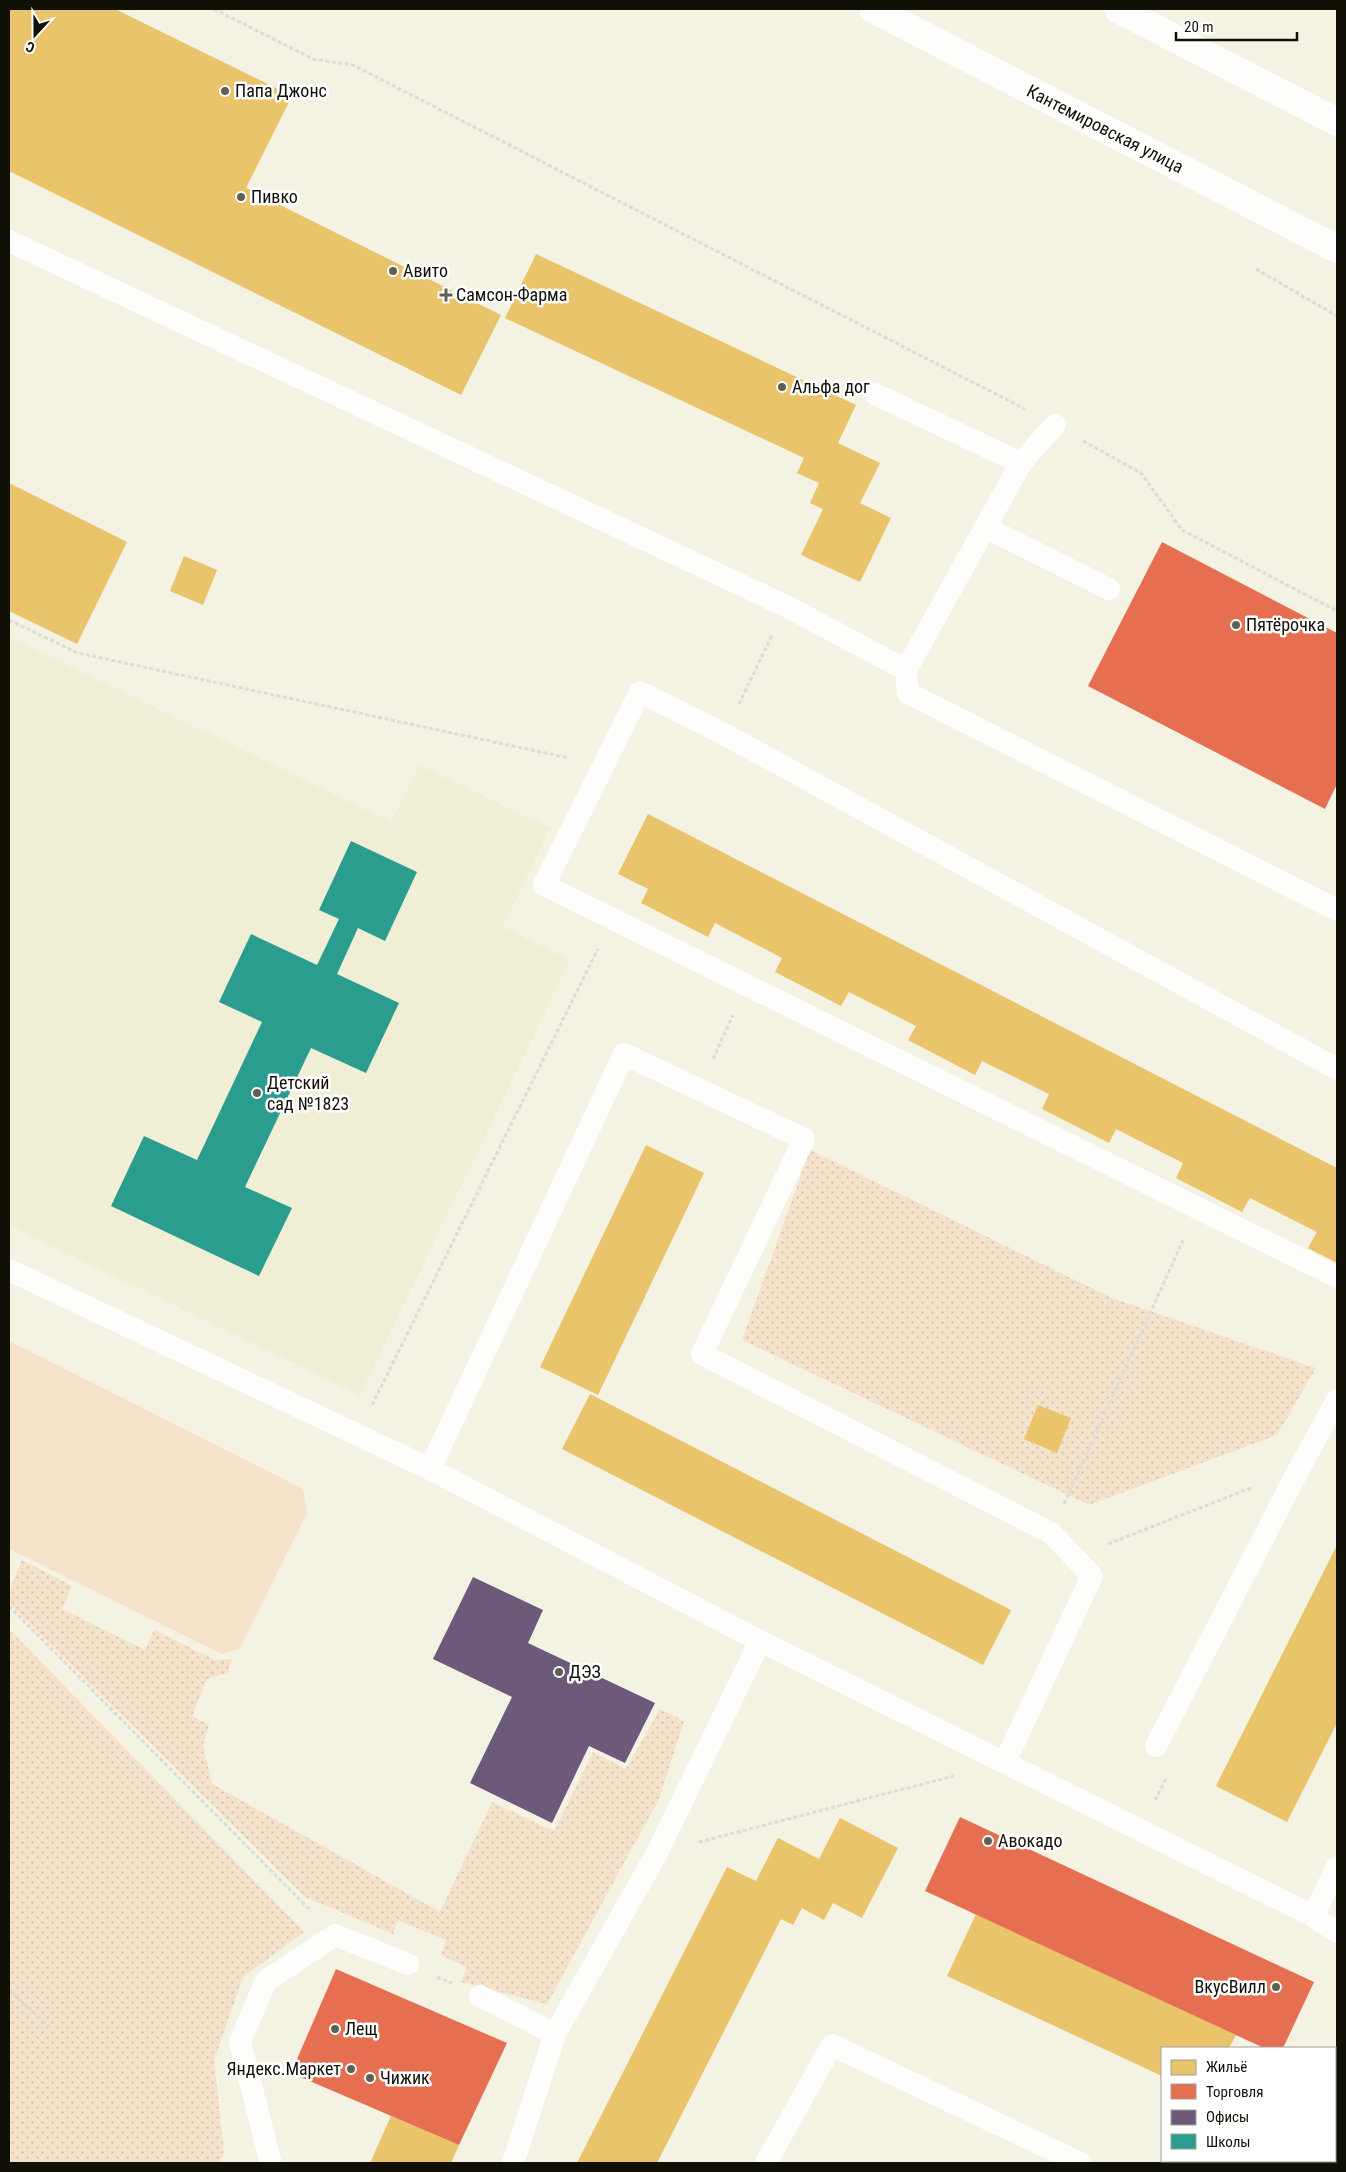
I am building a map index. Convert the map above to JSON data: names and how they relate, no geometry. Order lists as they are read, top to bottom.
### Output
{
  "streets": {
    "main road": ["Кантемировская улица"]
  },
  "places": {
    "other": [
      "Папа Джонс",
      "Пивко",
      "Авито",
      "Альфа дог",
      "Пятёрочка",
      "Детский сад №1823",
      "ДЭЗ",
      "Авокадо",
      "ВкусВилл",
      "Лещ",
      "Яндекс.Маркет",
      "Чижик"
    ],
    "health": ["Самсон-Фарма"]
  },
  "legend": [
    "Жильё",
    "Торговля",
    "Офисы",
    "Школы"
  ],
  "scale_bar": "20 m",
  "north": "bottom"
}
